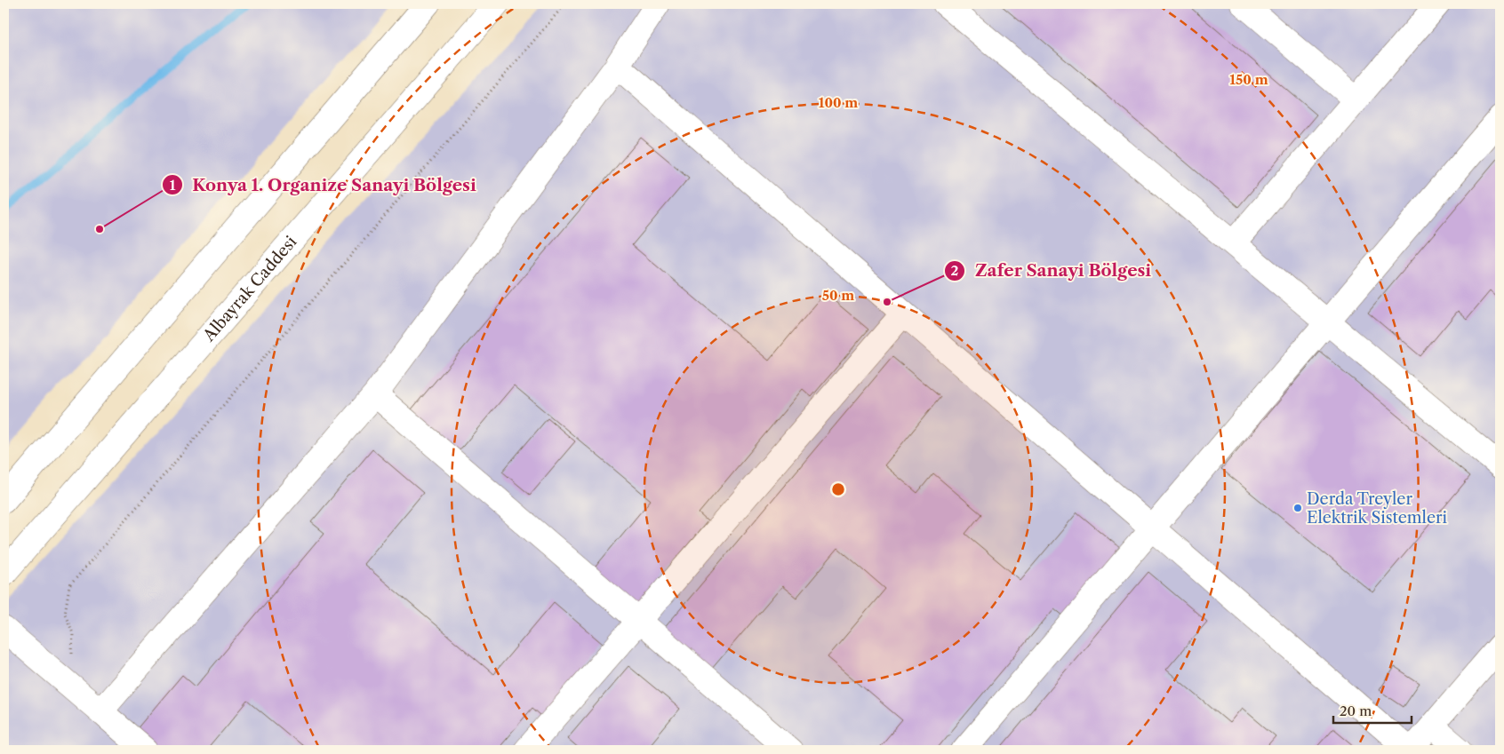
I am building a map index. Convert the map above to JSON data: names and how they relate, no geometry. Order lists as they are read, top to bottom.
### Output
{
  "streets": {
    "street": ["Albayrak Caddesi"]
  },
  "places": ["Konya 1. Organize Sanayi Bölgesi", "Zafer Sanayi Bölgesi", "Derda Treyler Elektrik Sistemleri"],
  "scale_bar": "20 m",
  "rings": ["150 m", "100 m", "50 m"]
}
